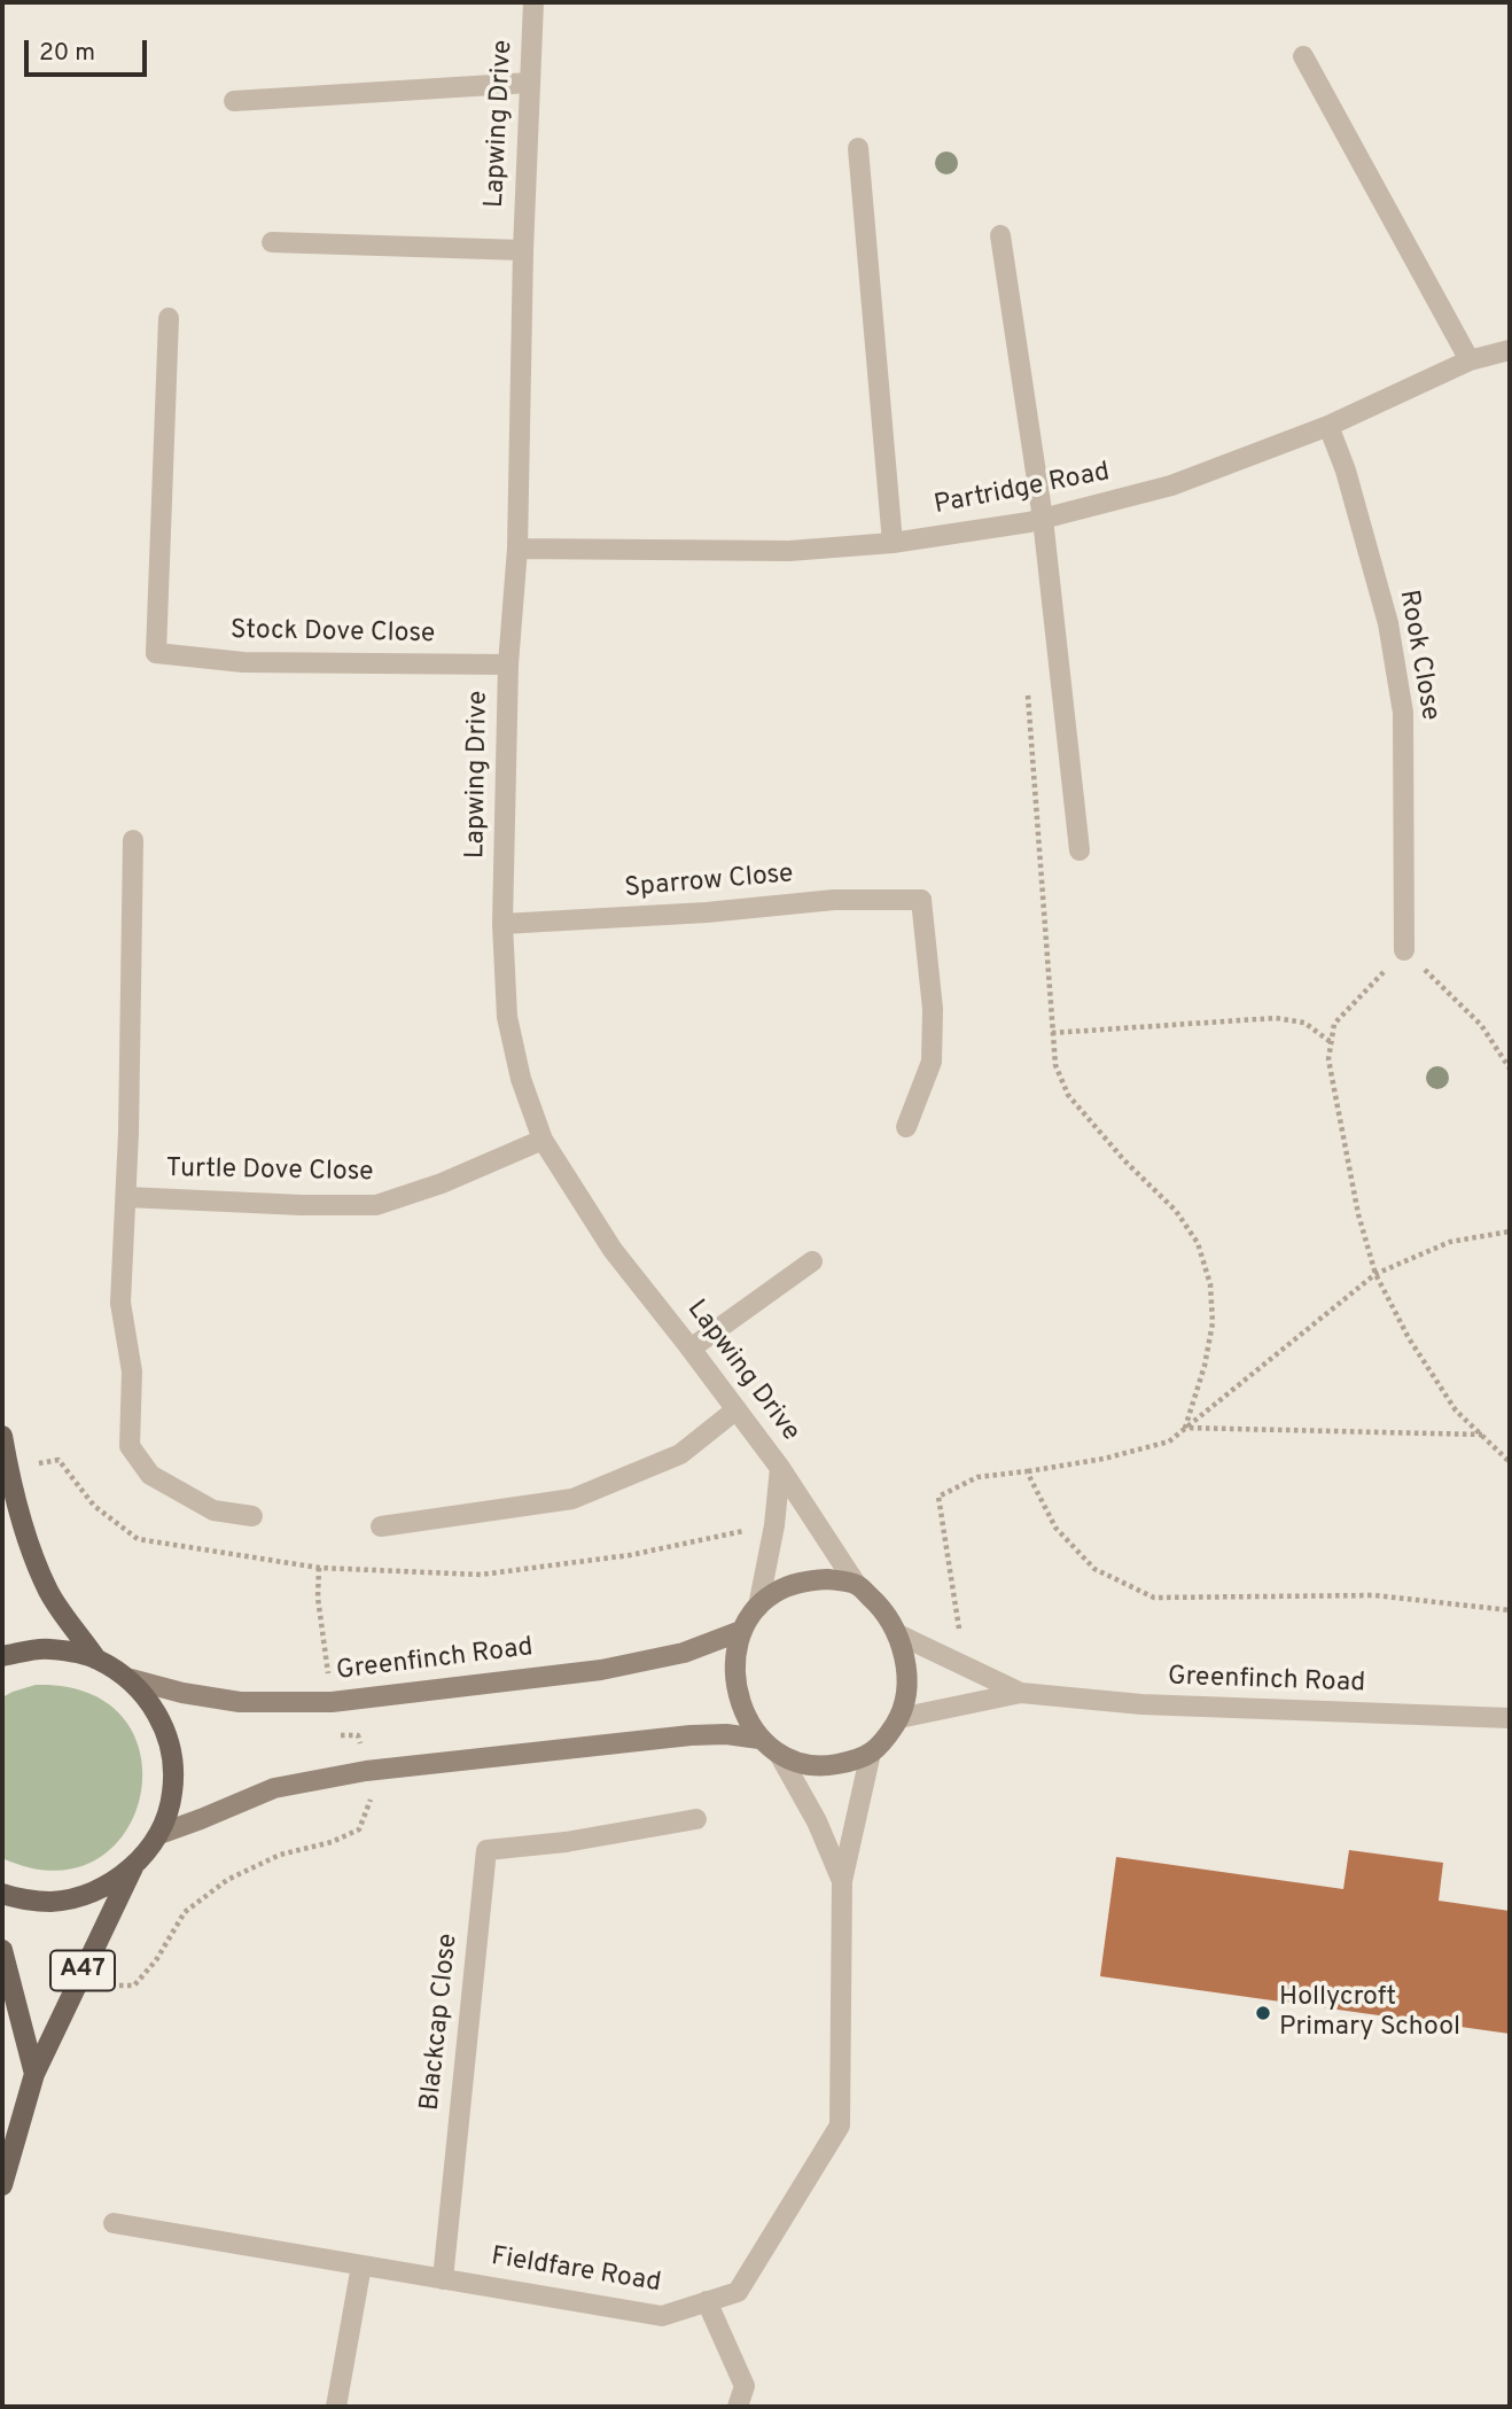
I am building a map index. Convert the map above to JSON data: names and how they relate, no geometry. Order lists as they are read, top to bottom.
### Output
{
  "streets": {
    "main road": ["A47"],
    "street": [
      "Lapwing Drive",
      "Partridge Road",
      "Stock Dove Close",
      "Rook Close",
      "Sparrow Close",
      "Turtle Dove Close",
      "Greenfinch Road",
      "Blackcap Close",
      "Fieldfare Road"
    ]
  },
  "crossings": [
    ["Lapwing Drive", "Partridge Road"],
    ["Lapwing Drive", "Stock Dove Close"],
    ["Lapwing Drive", "Sparrow Close"],
    ["Lapwing Drive", "Turtle Dove Close"],
    ["Lapwing Drive", "Greenfinch Road"],
    ["Lapwing Drive", "Fieldfare Road"],
    ["Partridge Road", "Rook Close"],
    ["Greenfinch Road", "Fieldfare Road"],
    ["Blackcap Close", "Fieldfare Road"]
  ],
  "places": ["Hollycroft Primary School"],
  "scale_bar": "20 m"
}
